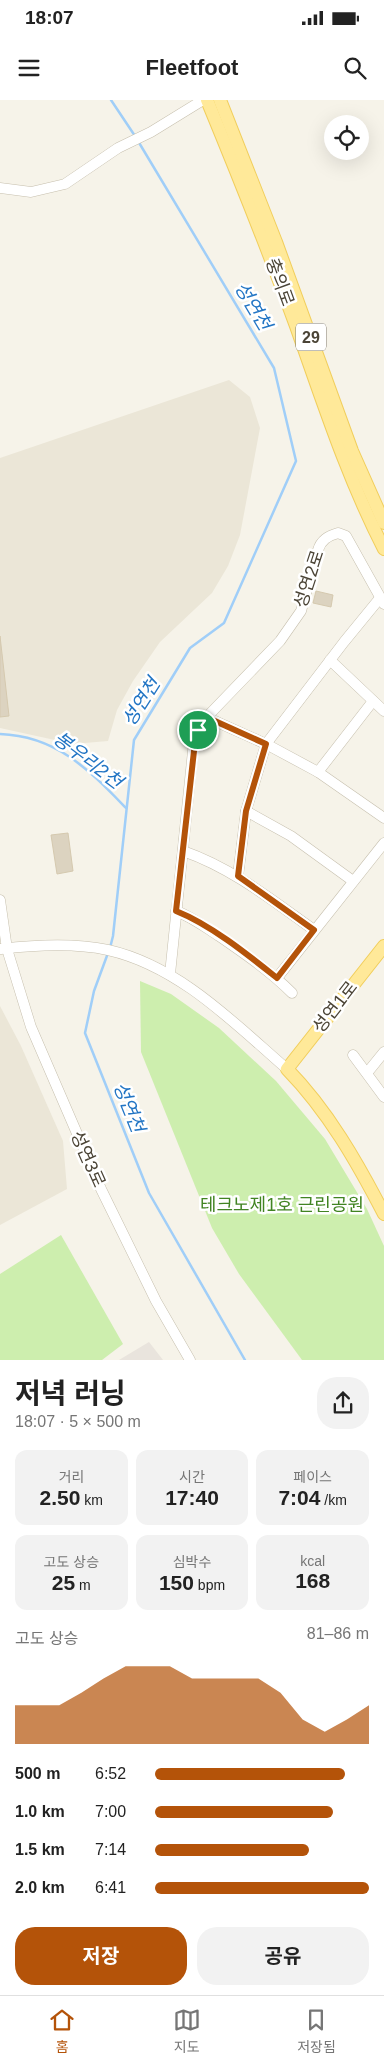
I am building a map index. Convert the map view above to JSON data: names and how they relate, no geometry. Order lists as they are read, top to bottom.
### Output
{
  "streets": {
    "main road": ["충의로", "29", "성연1로"],
    "street": ["성연2로", "성연3로"]
  },
  "water": ["성연천", "봉우리2천"],
  "parks": ["테크노제1호 근린공원"],
  "page": {
    "status": "18:07",
    "header": "Fleetfoot",
    "heading": ["저녁 러닝", "18:07 · 5 × 500 m"],
    "stats": [
      ["거리", "2.50 km"],
      ["시간", "17:40"],
      ["페이스", "7:04 /km"],
      ["고도 상승", "25 m"],
      ["심박수", "150 bpm"],
      ["kcal", "168"]
    ],
    "chart": ["고도 상승", "81–86 m"],
    "list": [
      {
        "name": "500 m",
        "note": "6:52"
      },
      {
        "name": "1.0 km",
        "note": "7:00"
      },
      {
        "name": "1.5 km",
        "note": "7:14"
      },
      {
        "name": "2.0 km",
        "note": "6:41"
      }
    ],
    "buttons": ["저장", "공유"],
    "tabs": ["홈", "지도", "저장됨"]
  }
}
